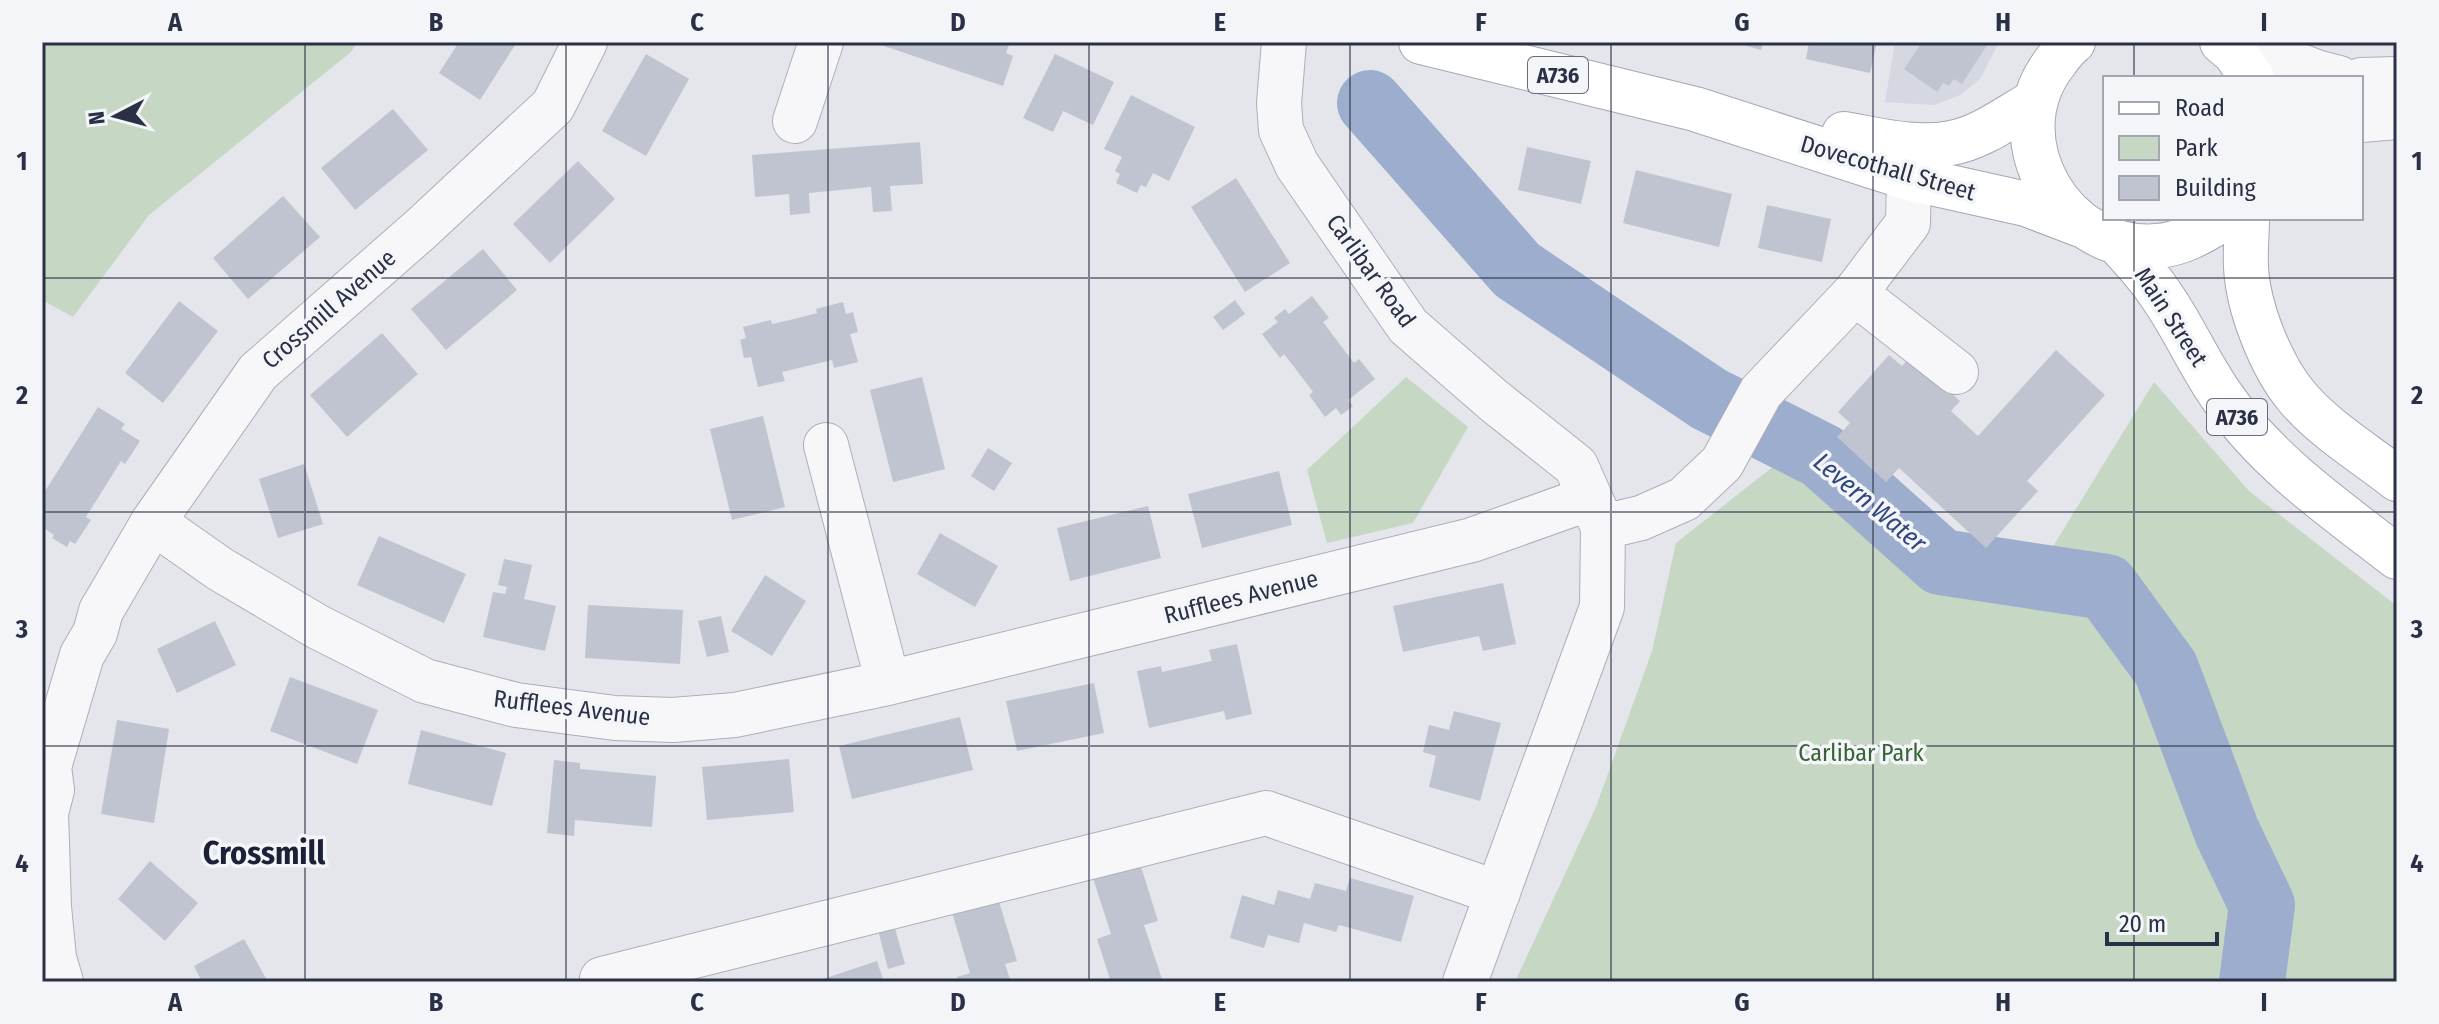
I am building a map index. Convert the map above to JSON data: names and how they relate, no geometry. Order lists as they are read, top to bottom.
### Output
{
  "streets": {
    "main road": ["A736", "Dovecothall Street", "Main Street"],
    "street": ["Carlibar Road", "Crossmill Avenue", "Rufflees Avenue"]
  },
  "crossings": [
    ["Dovecothall Street", "Main Street"],
    ["Carlibar Road", "Rufflees Avenue"],
    ["Crossmill Avenue", "Rufflees Avenue"]
  ],
  "districts": ["Crossmill"],
  "water": ["Levern Water"],
  "parks": ["Carlibar Park"],
  "legend": ["Road", "Park", "Building"],
  "scale_bar": "20 m",
  "north": "left",
  "grid": {
    "columns": [
      "A",
      "B",
      "C",
      "D",
      "E",
      "F",
      "G",
      "H",
      "I"
    ],
    "rows": [
      "1",
      "2",
      "3",
      "4"
    ]
  }
}
